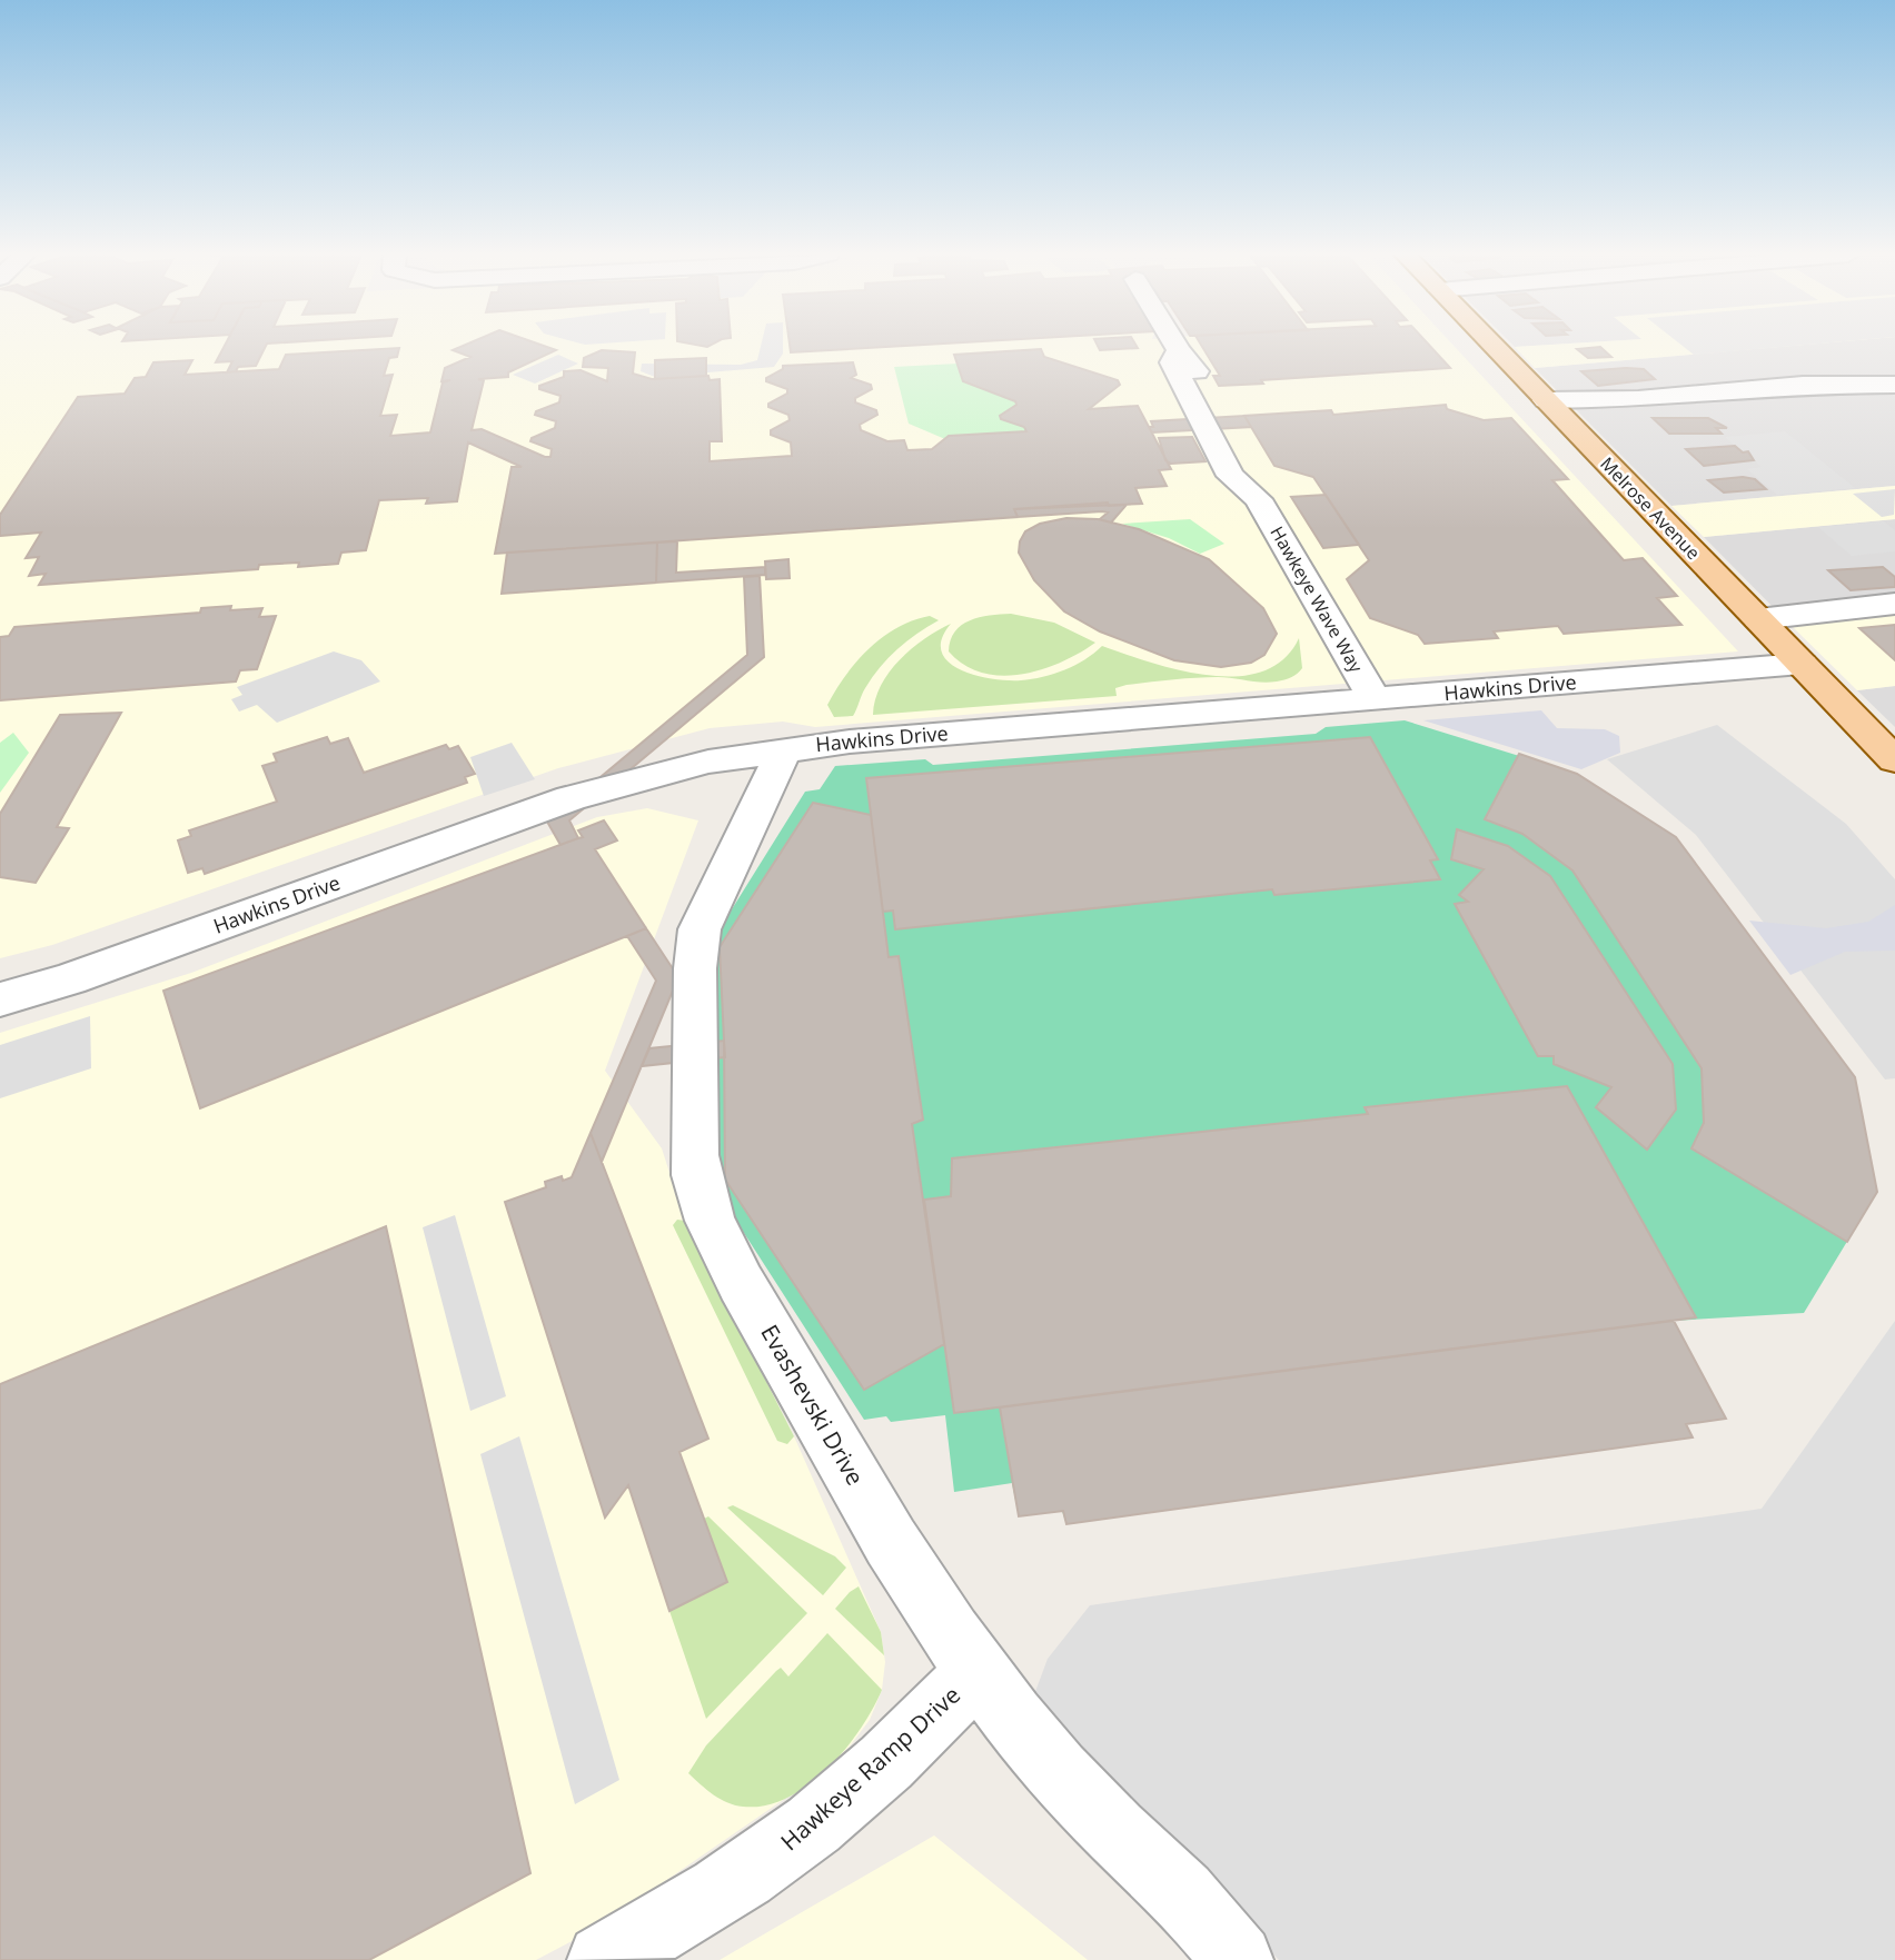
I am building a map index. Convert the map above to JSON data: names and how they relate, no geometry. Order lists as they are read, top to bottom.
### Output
{
  "streets": {
    "main road": ["Melrose Avenue"],
    "street": [
      "Hawkeye Wave Way",
      "Hawkins Drive",
      "Evashevski Drive",
      "Hawkeye Ramp Drive"
    ]
  },
  "crossings": [
    ["Melrose Avenue", "Hawkins Drive"],
    ["Hawkeye Wave Way", "Hawkins Drive"],
    ["Hawkins Drive", "Evashevski Drive"],
    ["Evashevski Drive", "Hawkeye Ramp Drive"]
  ]
}
